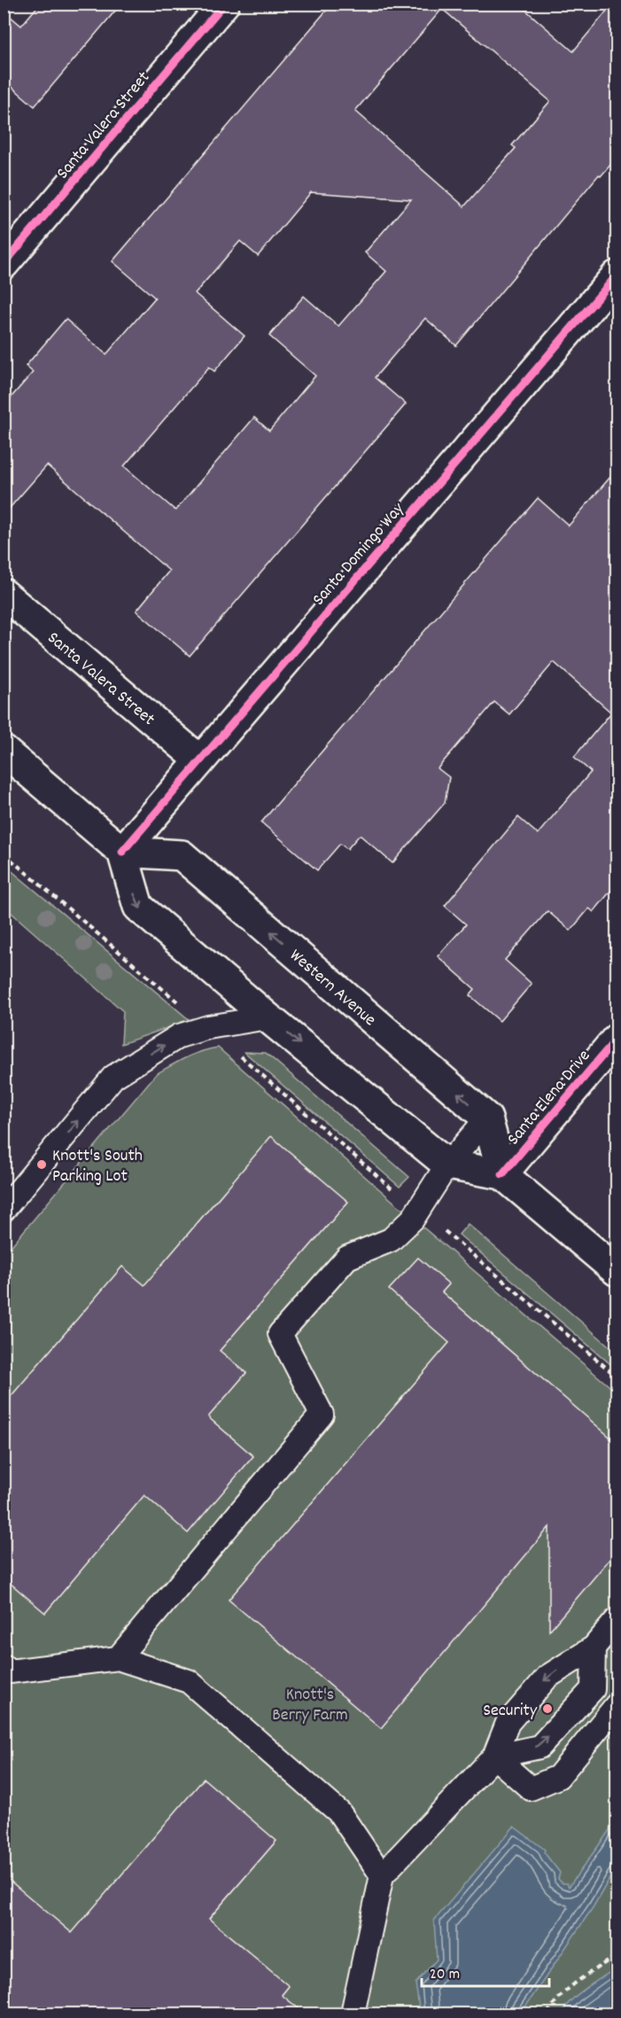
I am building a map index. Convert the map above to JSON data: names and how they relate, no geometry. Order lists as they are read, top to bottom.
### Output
{
  "streets": {
    "street": [
      "Santa Valera Street",
      "Santa Domingo Way",
      "Western Avenue",
      "Santa Elena Drive"
    ]
  },
  "crossings": [
    ["Santa Valera Street", "Santa Domingo Way"],
    ["Santa Domingo Way", "Western Avenue"]
  ],
  "parks": ["Knott's Berry Farm"],
  "places": ["Knott's South Parking Lot", "Security"],
  "scale_bar": "20 m"
}
